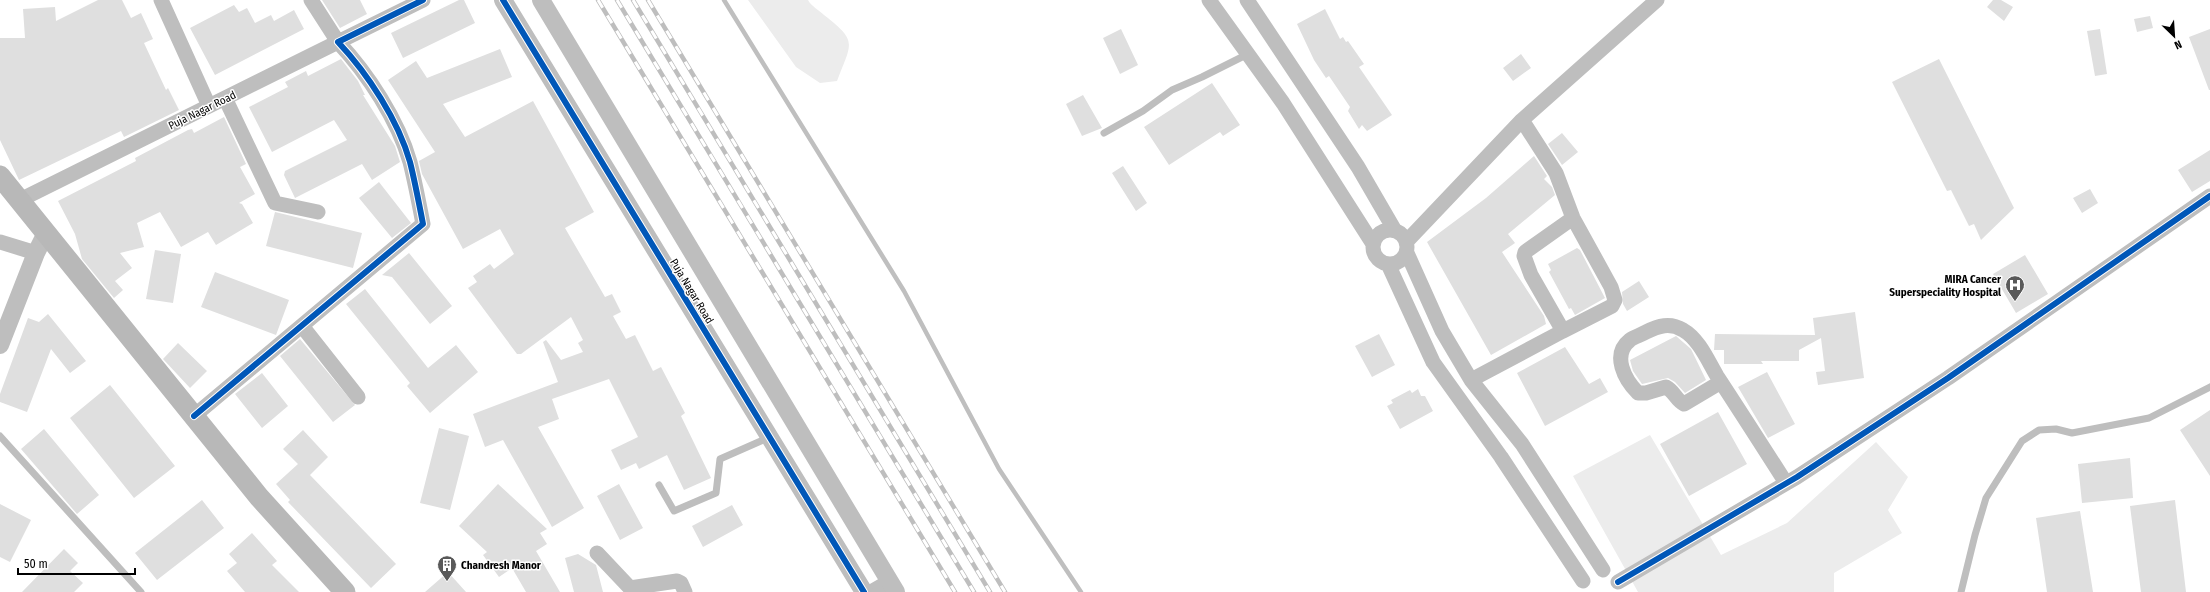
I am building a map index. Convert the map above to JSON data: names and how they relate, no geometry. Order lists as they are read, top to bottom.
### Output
{
  "streets": {
    "street": ["Puja Nagar Road"]
  },
  "places": {
    "hospital": ["MIRA Cancer Superspeciality Hospital"],
    "building": ["Chandresh Manor"]
  },
  "scale_bar": "50 m",
  "north": "bottom right"
}
